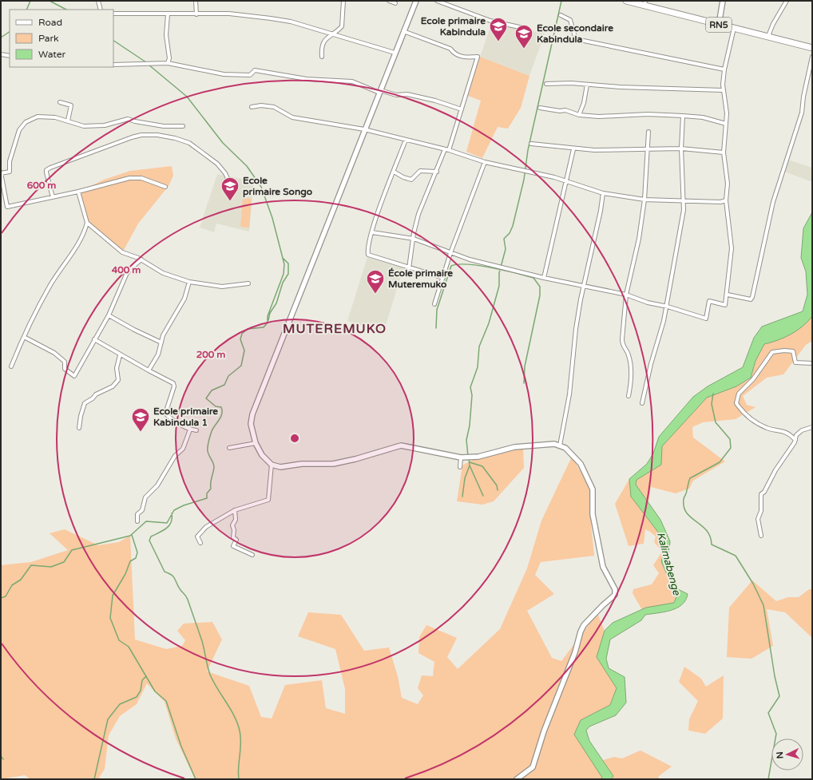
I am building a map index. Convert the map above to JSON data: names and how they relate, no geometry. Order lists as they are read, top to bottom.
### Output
{
  "streets": {
    "highway": ["RN5"]
  },
  "districts": ["MUTEREMUKO"],
  "water": ["Kalimabenge"],
  "places": {
    "school or university": [
      "Ecole primaire Kabindula",
      "Ecole secondaire Kabindula",
      "Ecole primaire Songo",
      "École primaire Muteremuko",
      "Ecole primaire Kabindula 1"
    ]
  },
  "legend": ["Road", "Park", "Water"],
  "north": "left",
  "rings": ["600 m", "400 m", "200 m"]
}
